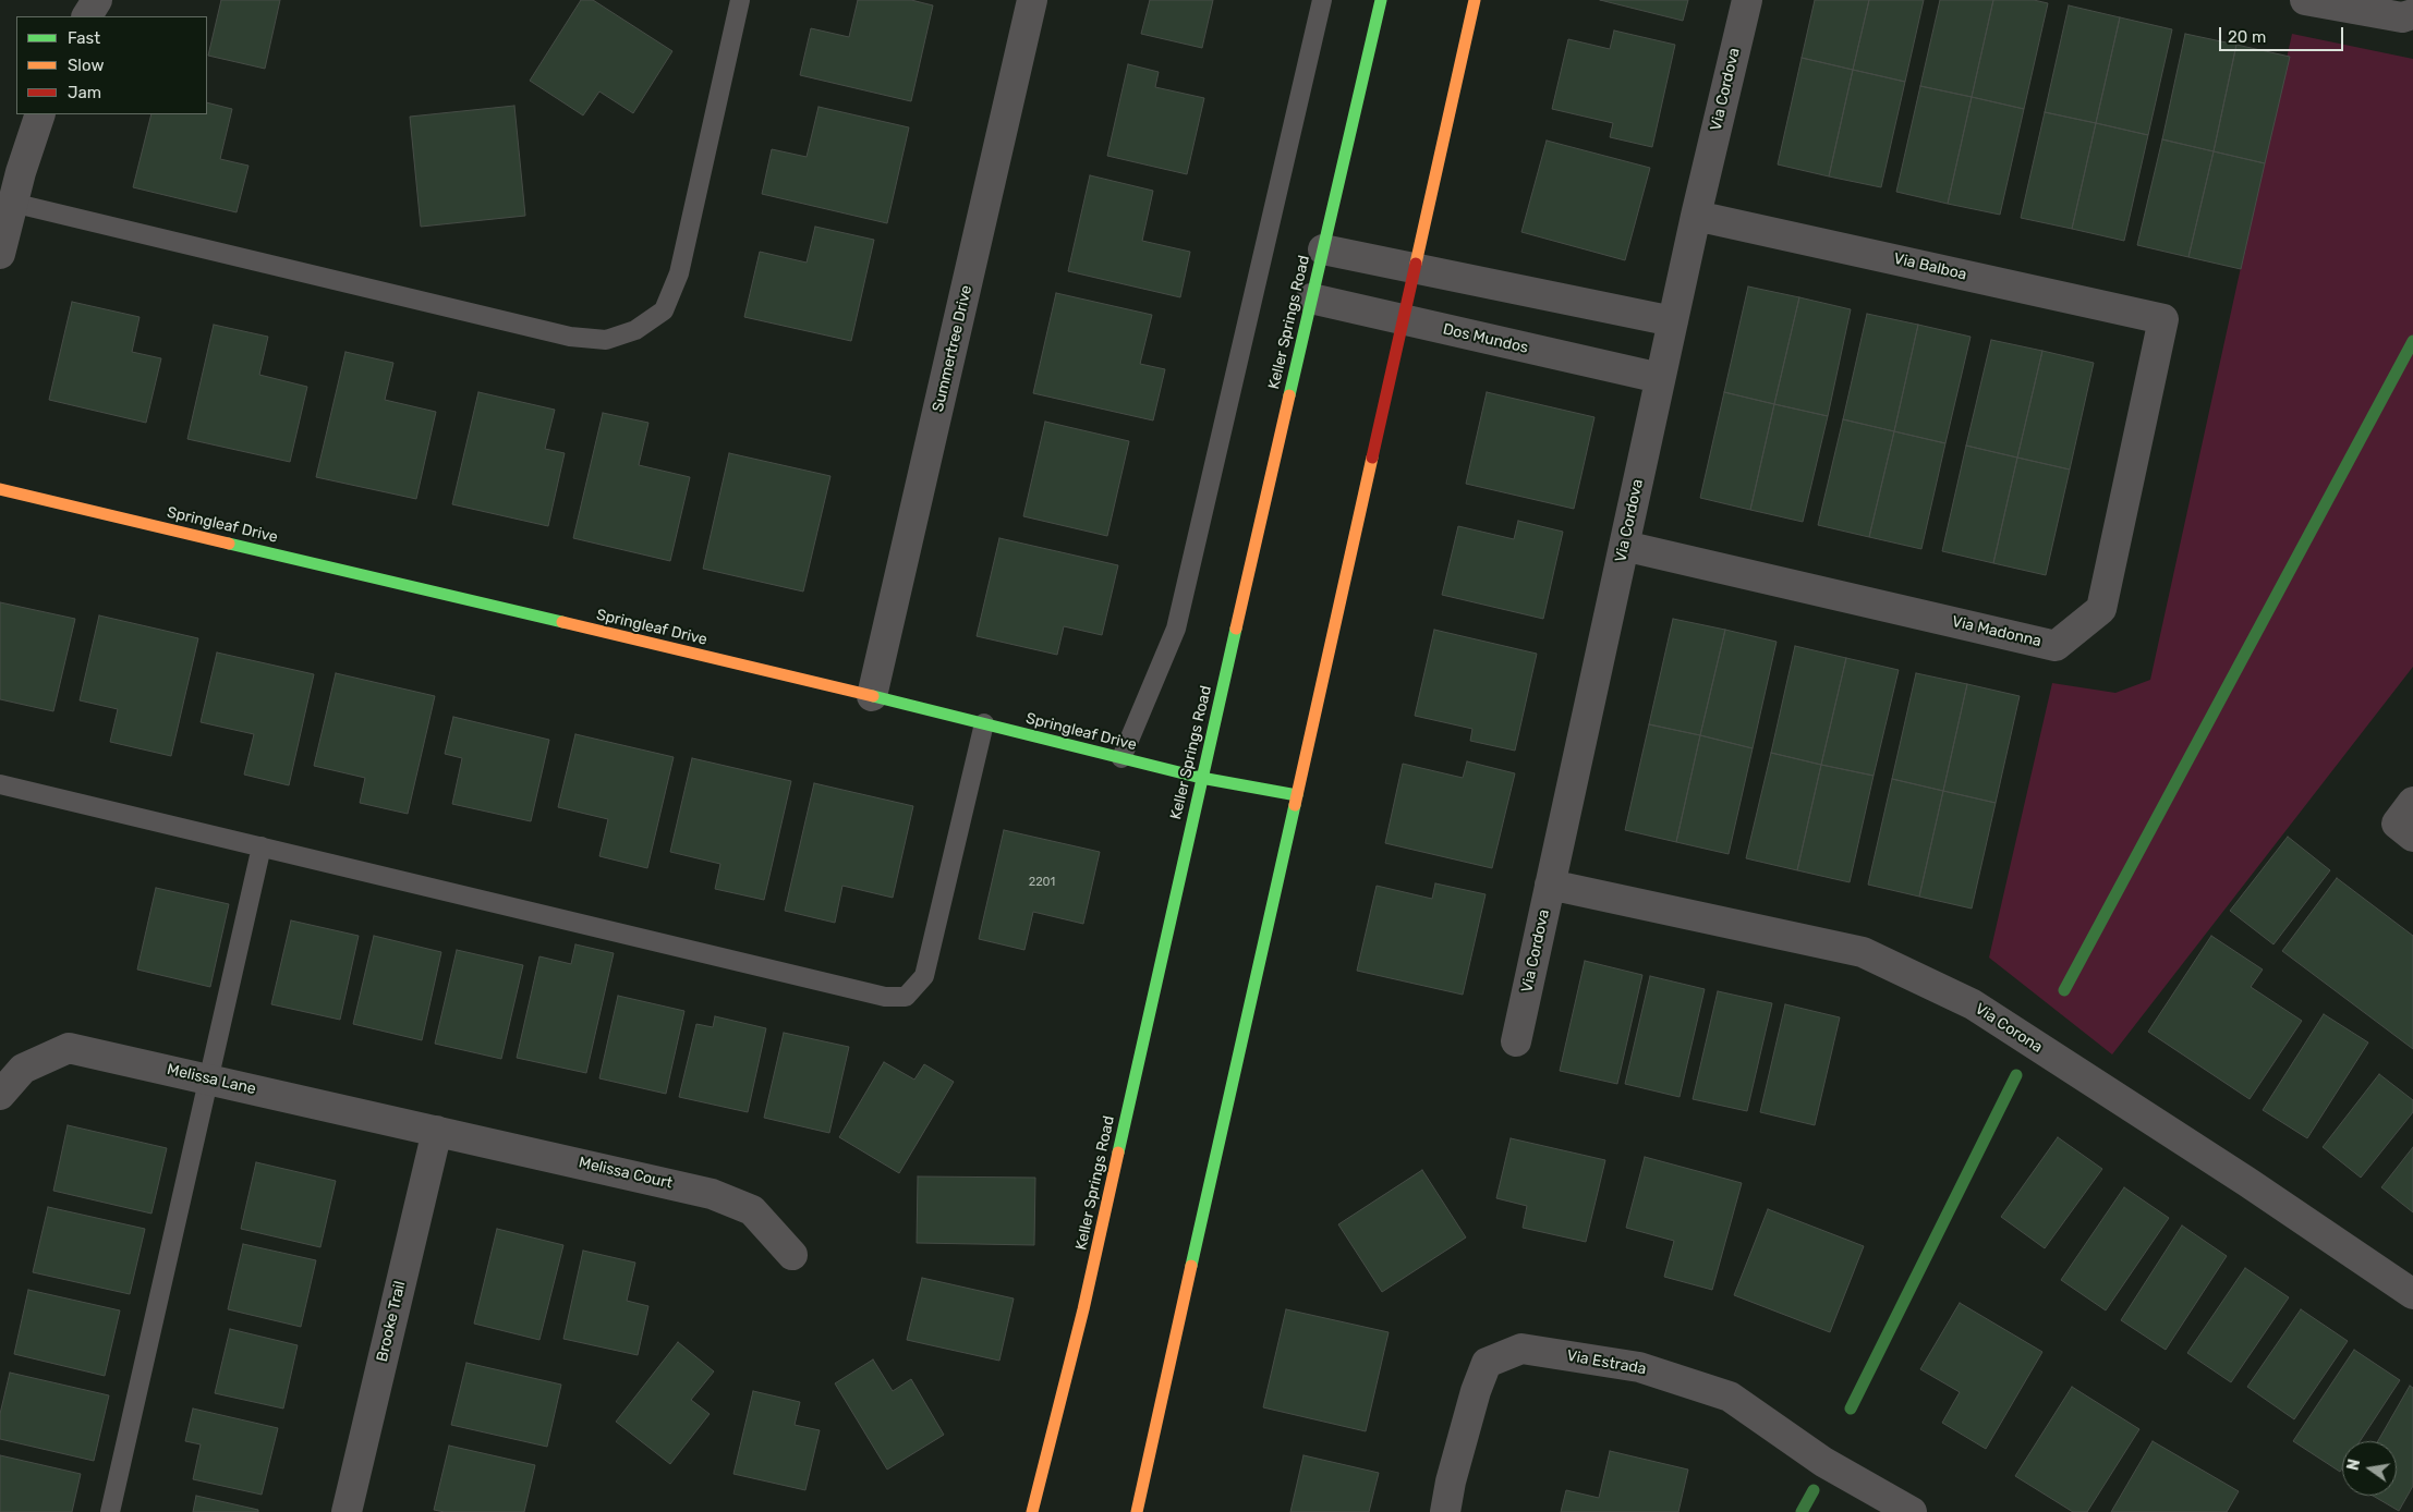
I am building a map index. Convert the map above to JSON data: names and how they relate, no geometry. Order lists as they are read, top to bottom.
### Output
{
  "streets": {
    "main road": ["Keller Springs Road", "Springleaf Drive"],
    "street": [
      "Via Cordova",
      "Via Balboa",
      "Dos Mundos",
      "Summertree Drive",
      "Via Madonna",
      "Via Corona",
      "Melissa Lane",
      "Melissa Court",
      "Brooke Trail",
      "Via Estrada"
    ]
  },
  "crossings": [
    ["Via Cordova", "Via Balboa"],
    ["Via Cordova", "Dos Mundos"],
    ["Via Cordova", "Via Madonna"],
    ["Via Cordova", "Via Corona"],
    ["Via Balboa", "Via Madonna"],
    ["Keller Springs Road", "Dos Mundos"],
    ["Keller Springs Road", "Springleaf Drive"],
    ["Summertree Drive", "Springleaf Drive"],
    ["Melissa Lane", "Melissa Court"],
    ["Melissa Lane", "Brooke Trail"],
    ["Melissa Court", "Brooke Trail"]
  ],
  "house_numbers": ["2201"],
  "legend": ["Fast", "Slow", "Jam"],
  "scale_bar": "20 m",
  "north": "left"
}
